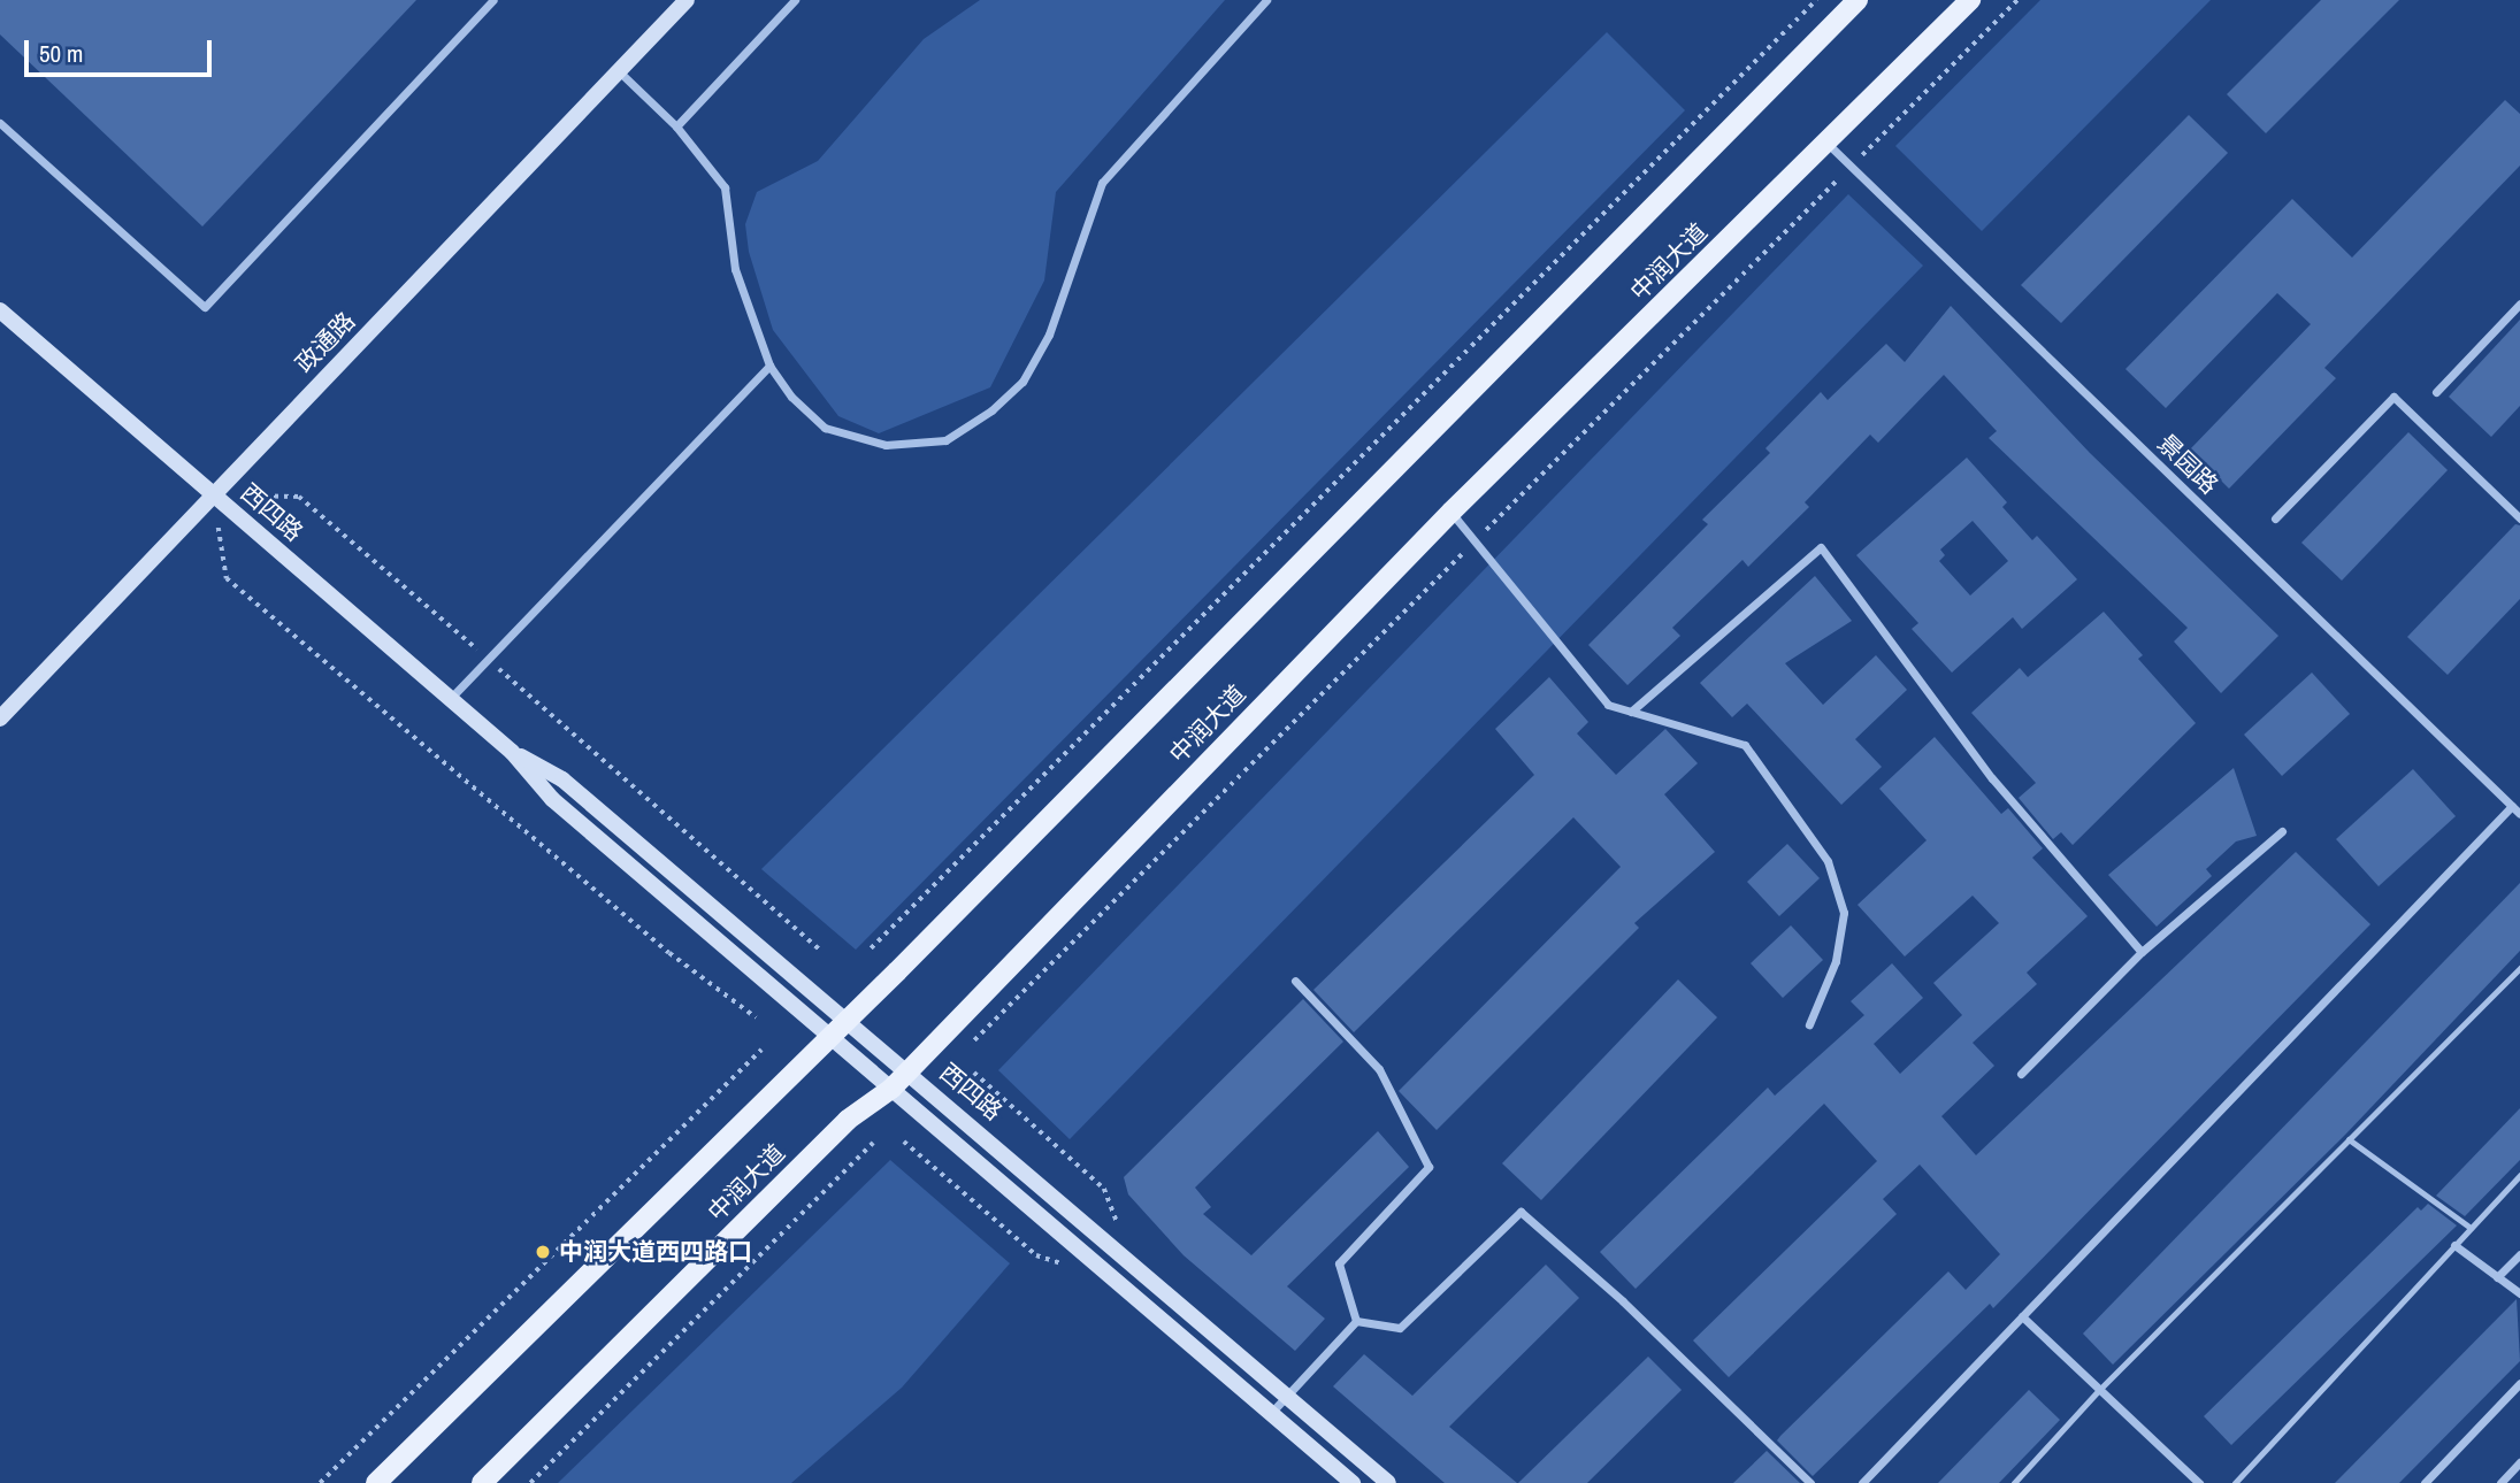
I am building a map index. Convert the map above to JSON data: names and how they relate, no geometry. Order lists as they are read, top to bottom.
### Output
{
  "streets": {
    "main road": ["中润大道"],
    "street": ["政通路", "景园路", "西四路"]
  },
  "crossings": [
    ["中润大道", "景园路"],
    ["中润大道", "西四路"],
    ["政通路", "西四路"]
  ],
  "places": ["中润大道西四路口"],
  "scale_bar": "50 m"
}
